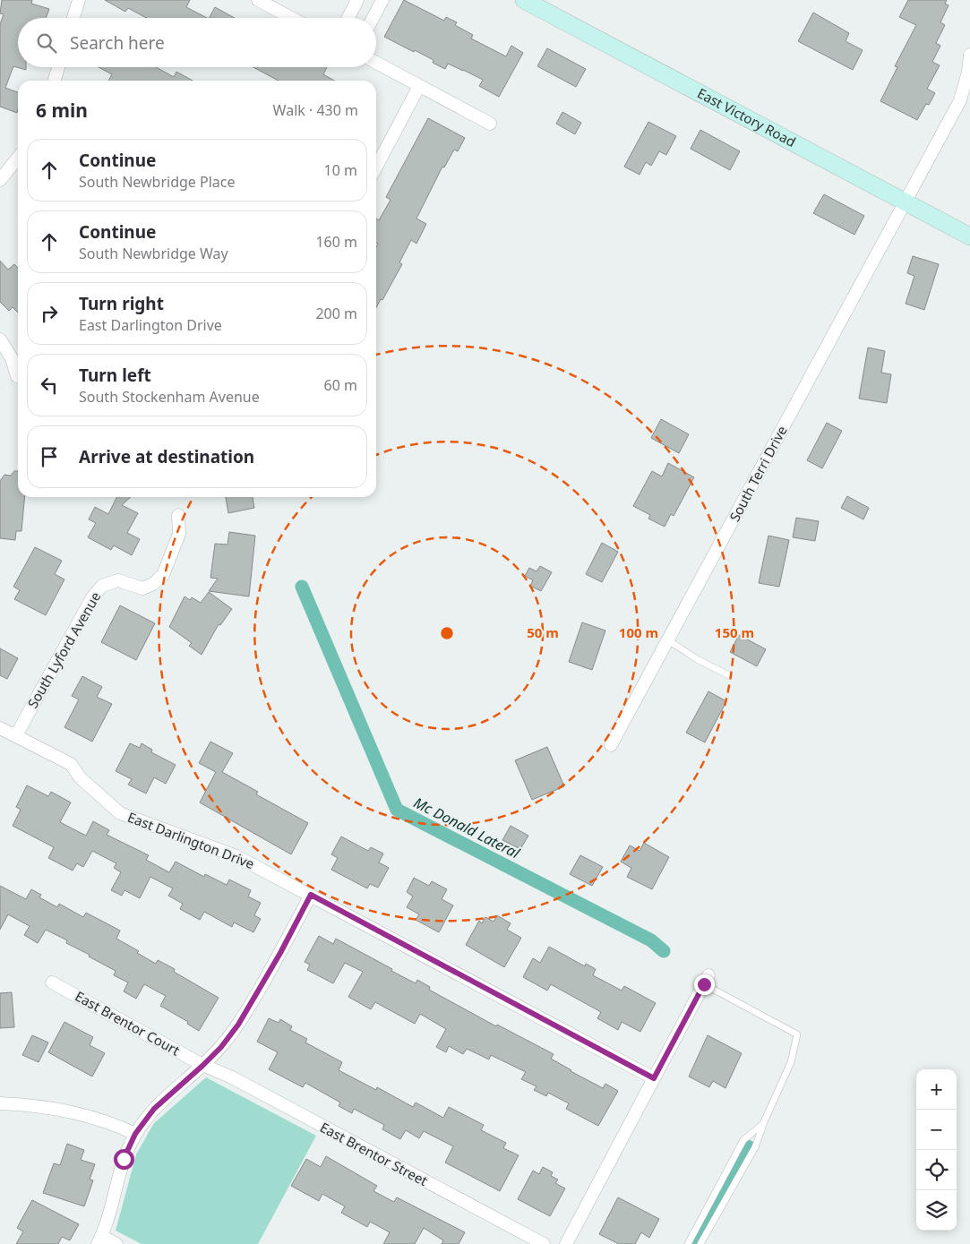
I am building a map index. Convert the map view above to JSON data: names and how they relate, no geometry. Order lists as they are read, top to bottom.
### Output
{
  "streets": {
    "main road": ["East Victory Road"],
    "street": [
      "South Terri Drive",
      "South Lyford Avenue",
      "East Darlington Drive",
      "East Brentor Court",
      "East Brentor Street"
    ]
  },
  "crossings": [
    ["East Victory Road", "South Terri Drive"],
    ["South Lyford Avenue", "East Darlington Drive"],
    ["East Brentor Court", "East Brentor Street"]
  ],
  "water": ["Mc Donald Lateral"],
  "page": {
    "search": "Search here",
    "heading": ["6 min", "Walk · 430 m"],
    "list": [
      ["Continue", "South Newbridge Place", "10 m"],
      ["Continue", "South Newbridge Way", "160 m"],
      ["Turn right", "East Darlington Drive", "200 m"],
      ["Turn left", "South Stockenham Avenue", "60 m"],
      "Arrive at destination"
    ],
    "map_buttons": ["+", "−"]
  },
  "rings": ["50 m", "100 m", "150 m"]
}
